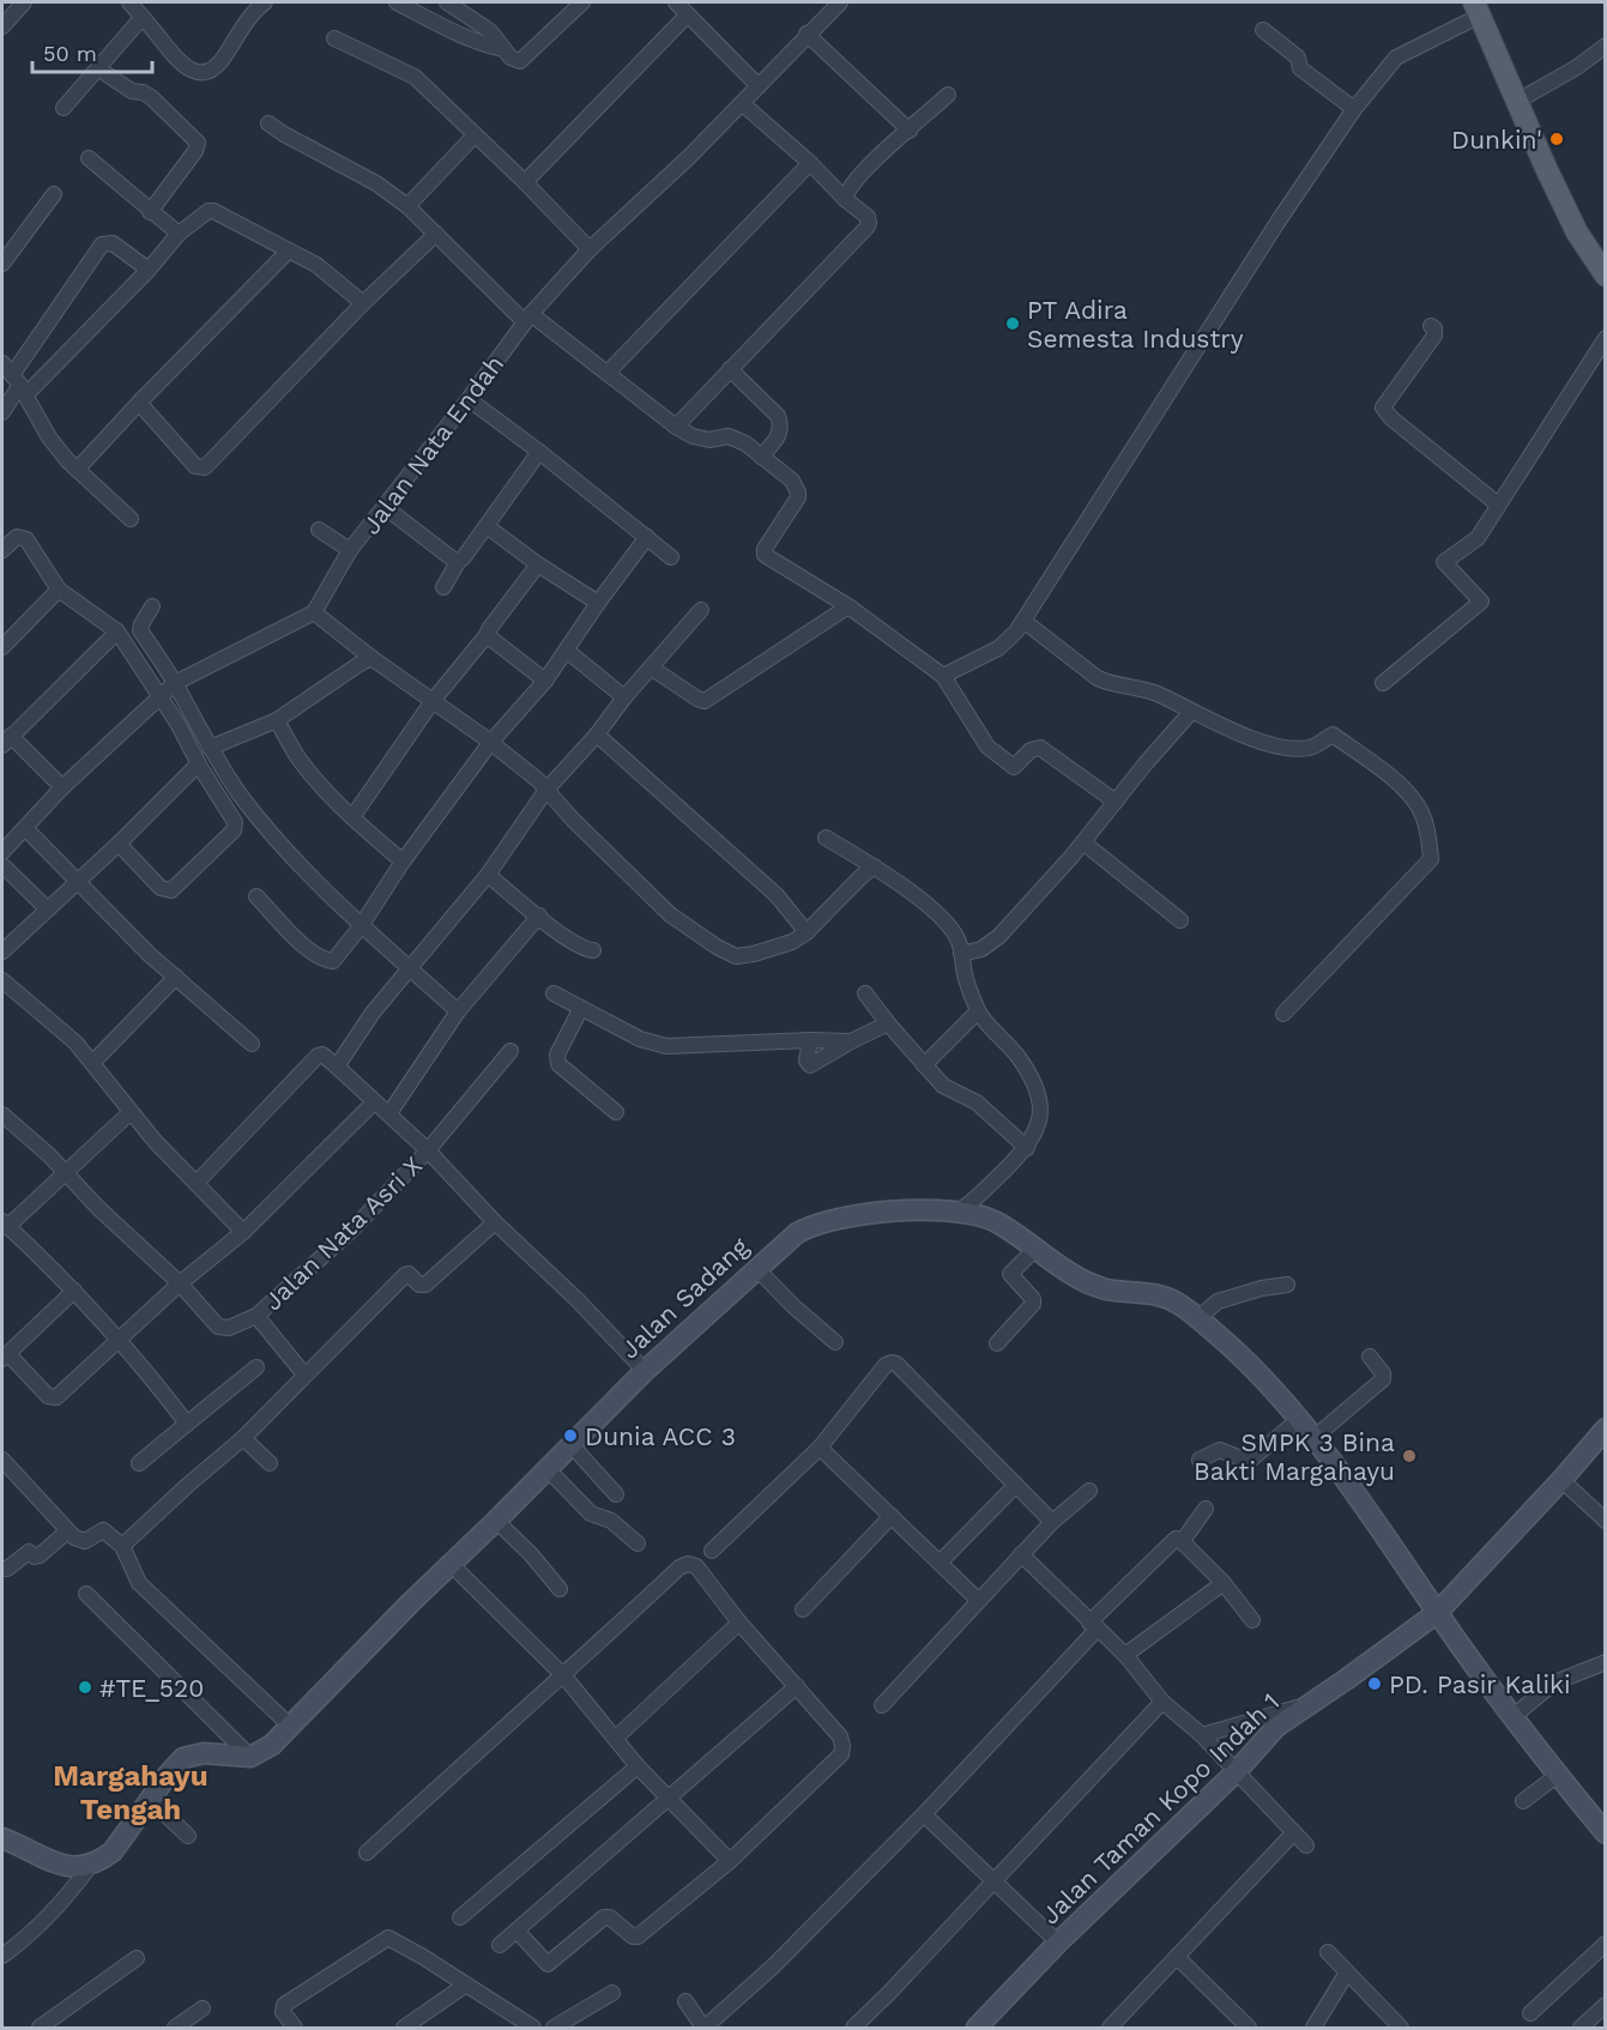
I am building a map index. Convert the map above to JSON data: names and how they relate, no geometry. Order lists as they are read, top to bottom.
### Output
{
  "streets": {
    "street": [
      "Jalan Nata Endah",
      "Jalan Nata Asri X",
      "Jalan Sadang",
      "Jalan Taman Kopo Indah 1"
    ]
  },
  "crossings": [
    ["Jalan Sadang", "Jalan Taman Kopo Indah 1"]
  ],
  "districts": ["Margahayu Tengah"],
  "places": [
    "Dunkin'",
    "PT Adira Semesta Industry",
    "Dunia ACC 3",
    "SMPK 3 Bina Bakti Margahayu",
    "PD. Pasir Kaliki",
    "#TE_520"
  ],
  "scale_bar": "50 m"
}
